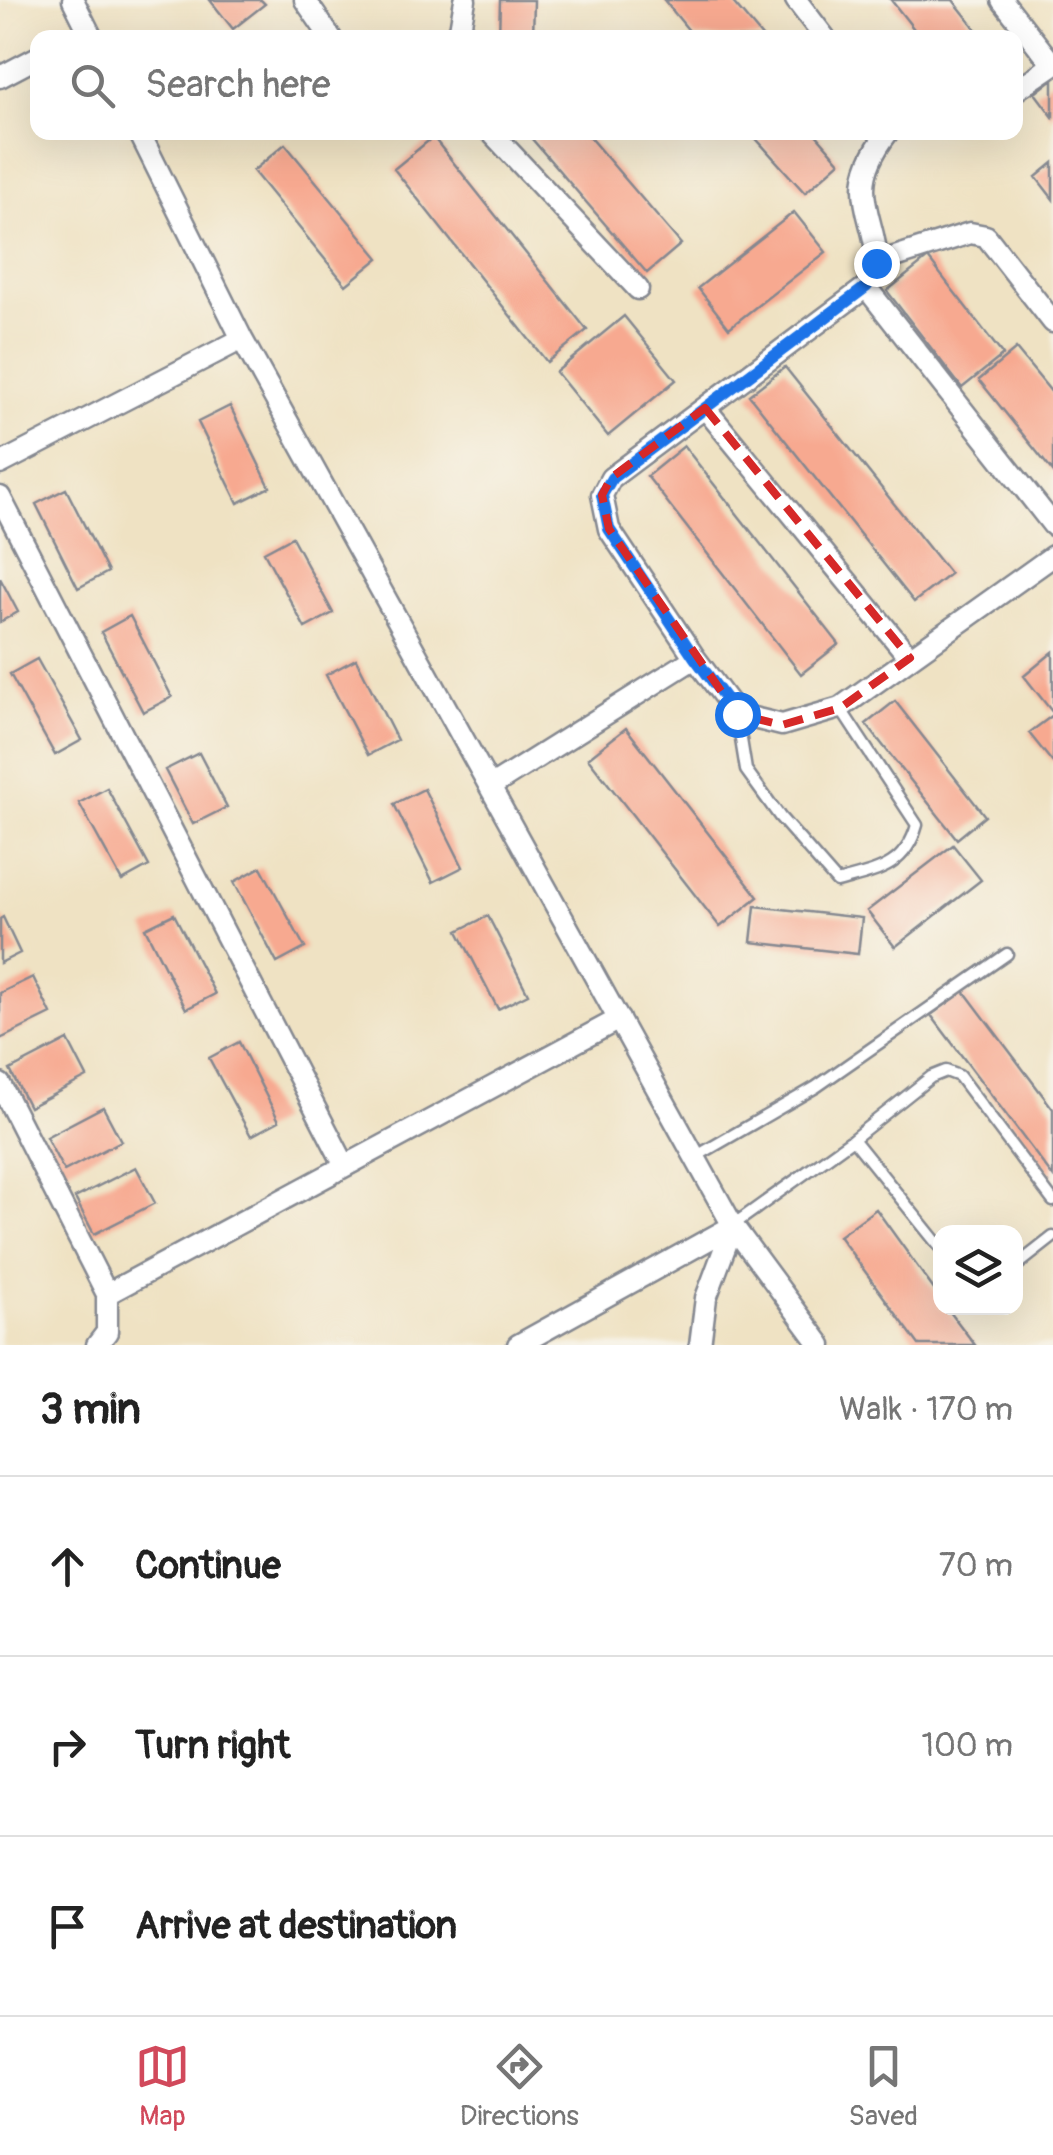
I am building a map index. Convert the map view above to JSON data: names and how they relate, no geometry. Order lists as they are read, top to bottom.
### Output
{
  "page": {
    "search": "Search here",
    "heading": ["3 min", "Walk · 170 m"],
    "list": [
      ["Continue", "70 m"],
      ["Turn right", "100 m"],
      "Arrive at destination"
    ],
    "nav": ["Map", "Directions", "Saved"]
  }
}
